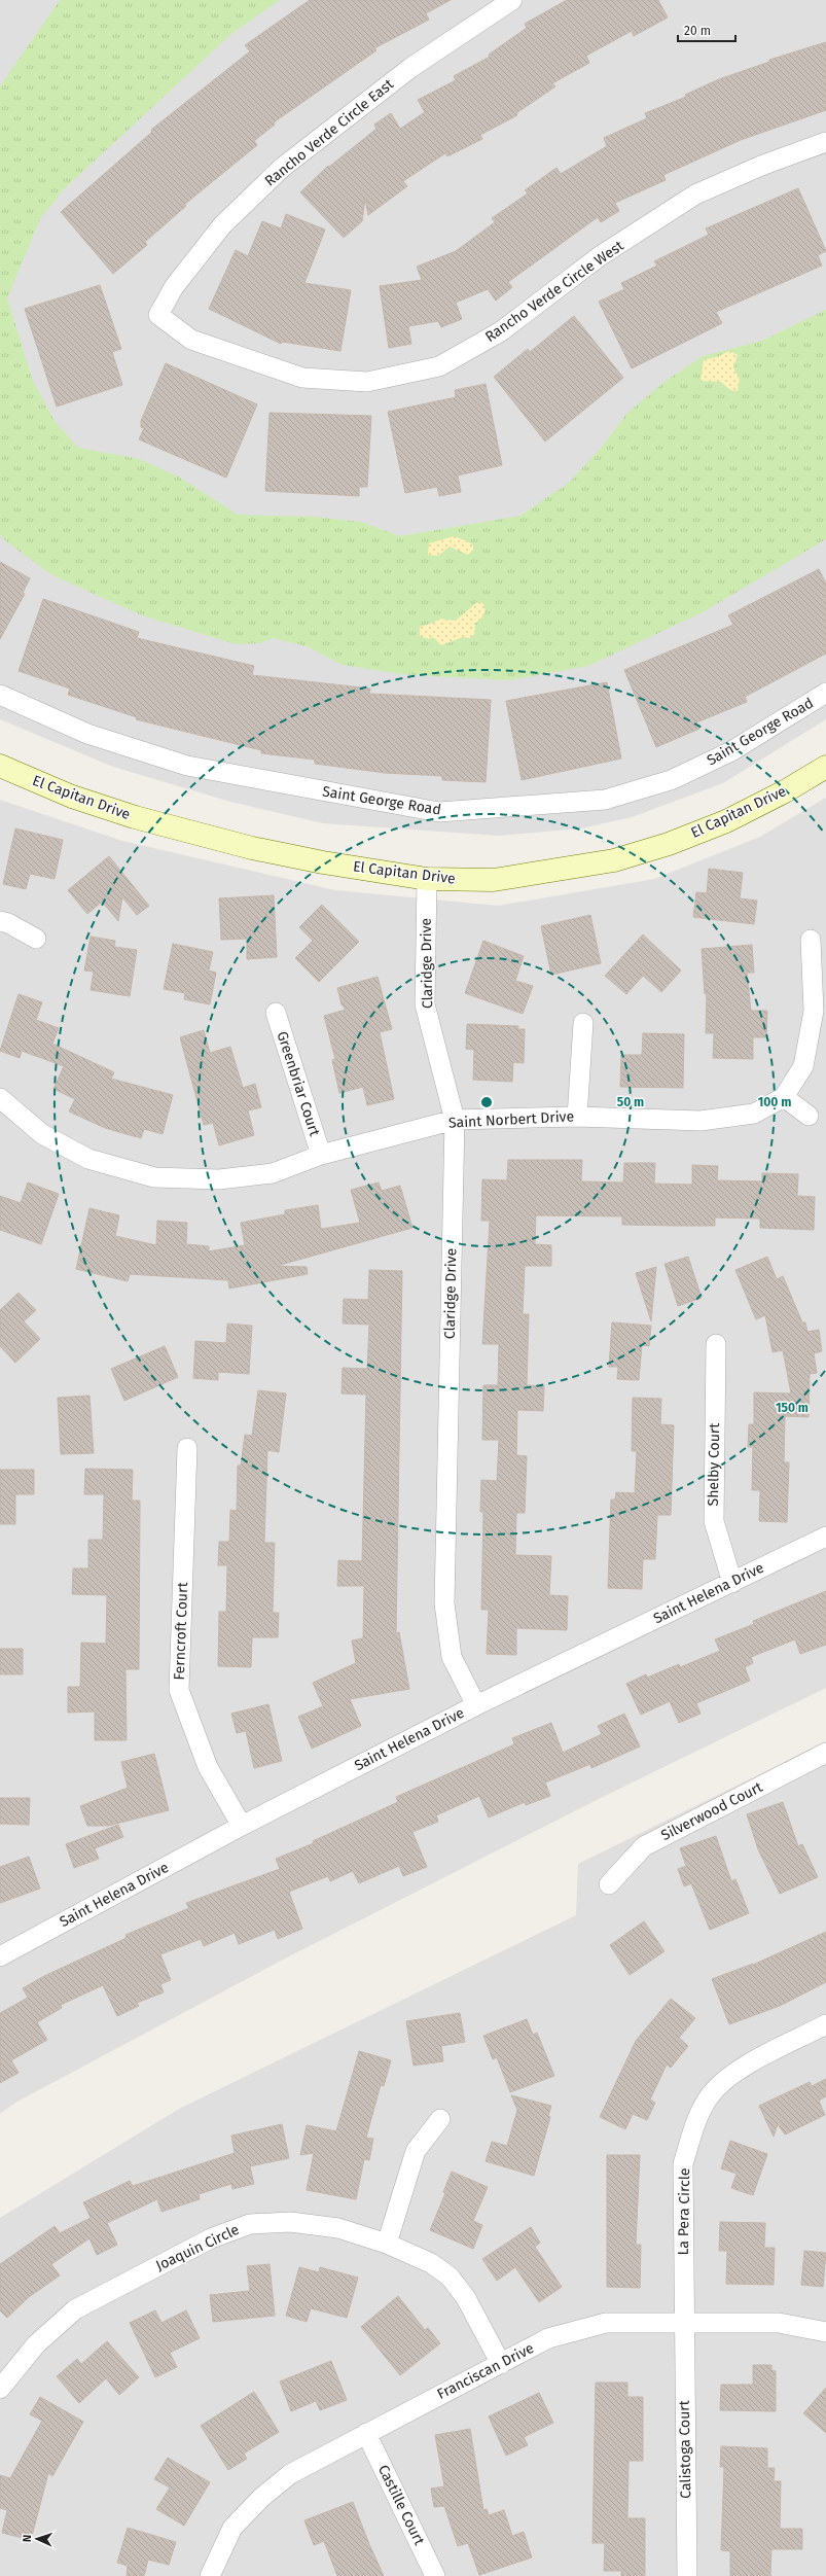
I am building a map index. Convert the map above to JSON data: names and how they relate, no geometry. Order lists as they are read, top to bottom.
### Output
{
  "streets": {
    "street": [
      "Rancho Verde Circle East",
      "Rancho Verde Circle West",
      "Saint George Road",
      "El Capitan Drive",
      "Claridge Drive",
      "Greenbriar Court",
      "Saint Norbert Drive",
      "Shelby Court",
      "Saint Helena Drive",
      "Ferncroft Court",
      "Silverwood Court",
      "La Pera Circle",
      "Joaquin Circle",
      "Franciscan Drive",
      "Calistoga Court",
      "Castille Court"
    ]
  },
  "crossings": [
    ["Rancho Verde Circle East", "Rancho Verde Circle West"],
    ["El Capitan Drive", "Claridge Drive"],
    ["Claridge Drive", "Saint Norbert Drive"],
    ["Claridge Drive", "Saint Helena Drive"],
    ["Greenbriar Court", "Saint Norbert Drive"],
    ["Shelby Court", "Saint Helena Drive"],
    ["Saint Helena Drive", "Ferncroft Court"],
    ["La Pera Circle", "Franciscan Drive"],
    ["La Pera Circle", "Calistoga Court"],
    ["Joaquin Circle", "Franciscan Drive"],
    ["Franciscan Drive", "Calistoga Court"],
    ["Franciscan Drive", "Castille Court"]
  ],
  "scale_bar": "20 m",
  "north": "left",
  "rings": ["50 m", "100 m", "150 m"]
}
